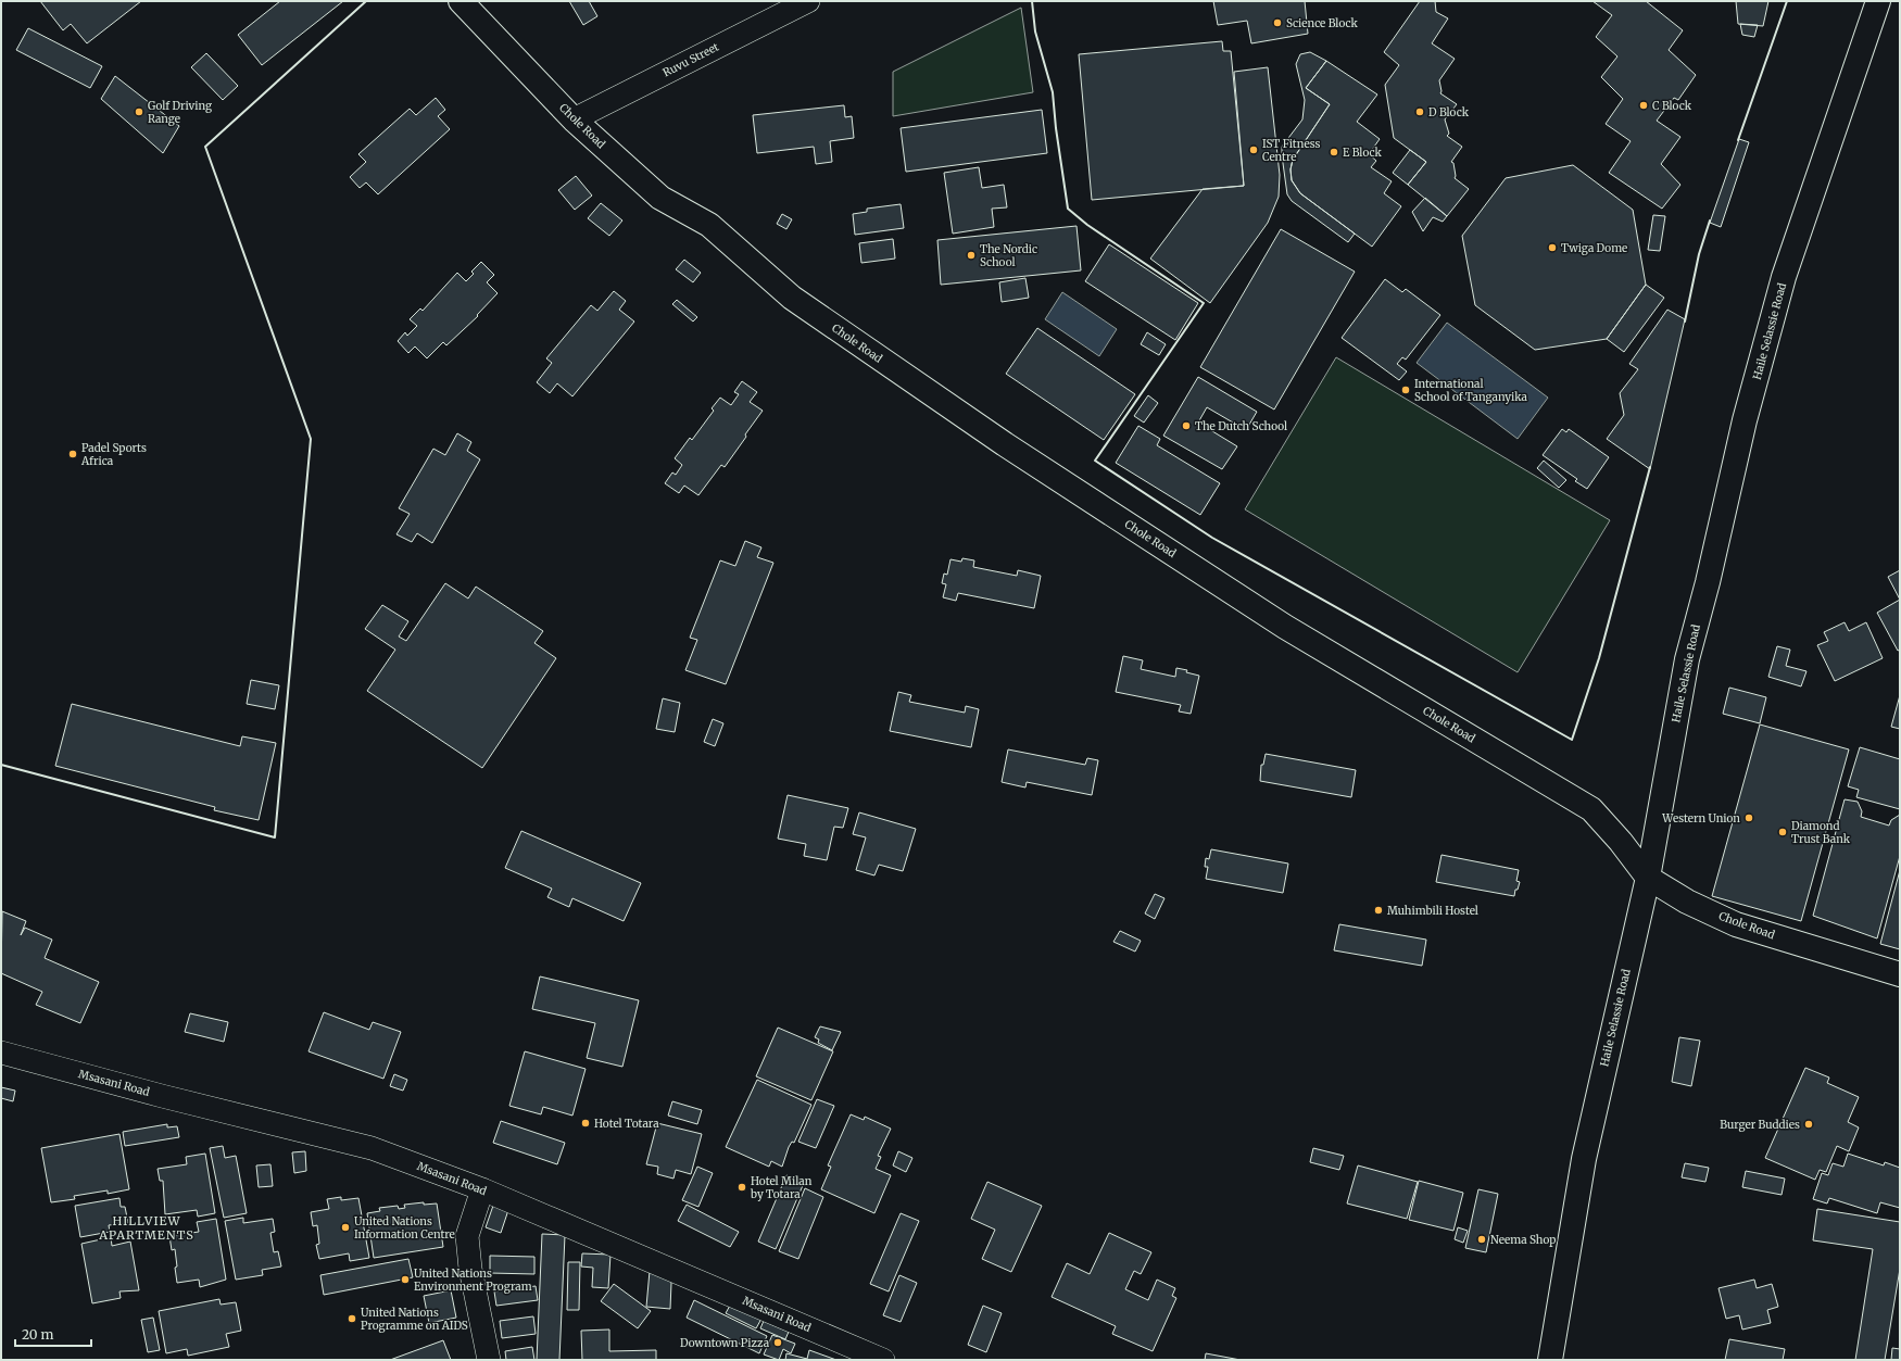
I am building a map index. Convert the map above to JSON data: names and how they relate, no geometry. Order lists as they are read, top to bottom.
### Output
{
  "streets": {
    "street": [
      "Ruvu Street",
      "Chole Road",
      "Haile Selassie Road",
      "Msasani Road"
    ]
  },
  "crossings": [
    ["Ruvu Street", "Chole Road"],
    ["Chole Road", "Haile Selassie Road"]
  ],
  "districts": ["HILLVIEW APARTMENTS"],
  "places": [
    "Science Block",
    "C Block",
    "Golf Driving Range",
    "D Block",
    "IST Fitness Centre",
    "E Block",
    "Twiga Dome",
    "The Nordic School",
    "International School of Tanganyika",
    "The Dutch School",
    "Padel Sports Africa",
    "Western Union",
    "Diamond Trust Bank",
    "Muhimbili Hostel",
    "Hotel Totara",
    "Burger Buddies",
    "Hotel Milan by Totara",
    "United Nations Information Centre",
    "Neema Shop",
    "United Nations Environment Program",
    "United Nations Programme on AIDS",
    "Downtown Pizza"
  ],
  "scale_bar": "20 m"
}
